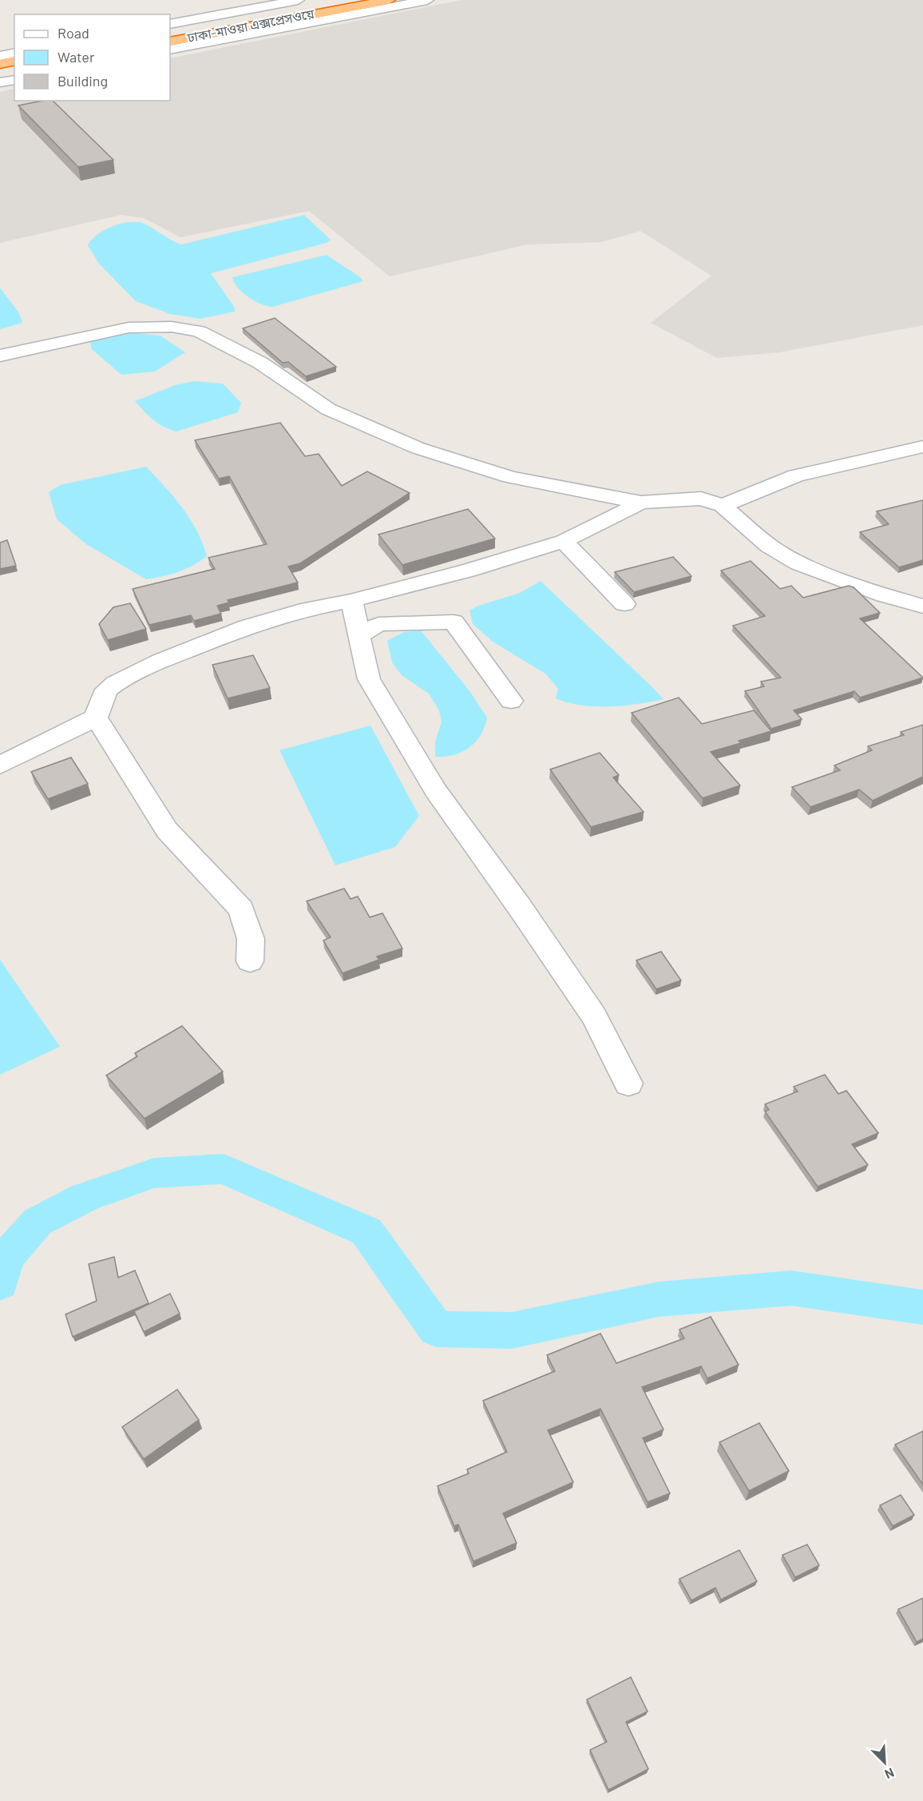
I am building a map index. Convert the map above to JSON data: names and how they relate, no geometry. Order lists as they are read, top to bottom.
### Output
{
  "streets": {
    "highway": ["ঢাকা-মাওয়া এক্সপ্রেসওয়ে"]
  },
  "legend": ["Road", "Water", "Building"],
  "north": "bottom right"
}
